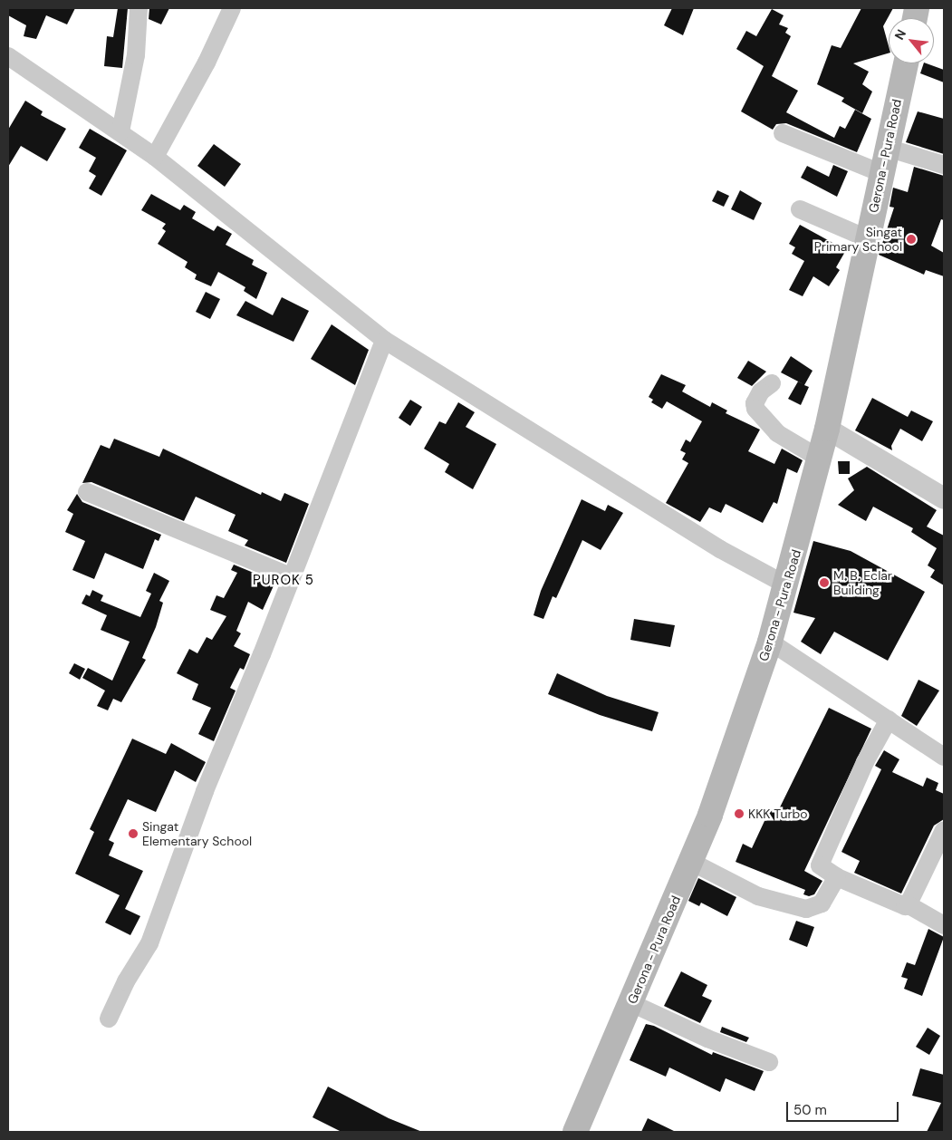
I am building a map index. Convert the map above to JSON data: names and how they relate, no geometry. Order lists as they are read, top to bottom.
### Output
{
  "streets": {
    "main road": ["Gerona - Pura Road"]
  },
  "districts": ["PUROK 5"],
  "places": [
    "Singat Primary School",
    "M. B. Eclar Building",
    "KKK Turbo",
    "Singat Elementary School"
  ],
  "scale_bar": "50 m",
  "north": "top left"
}
